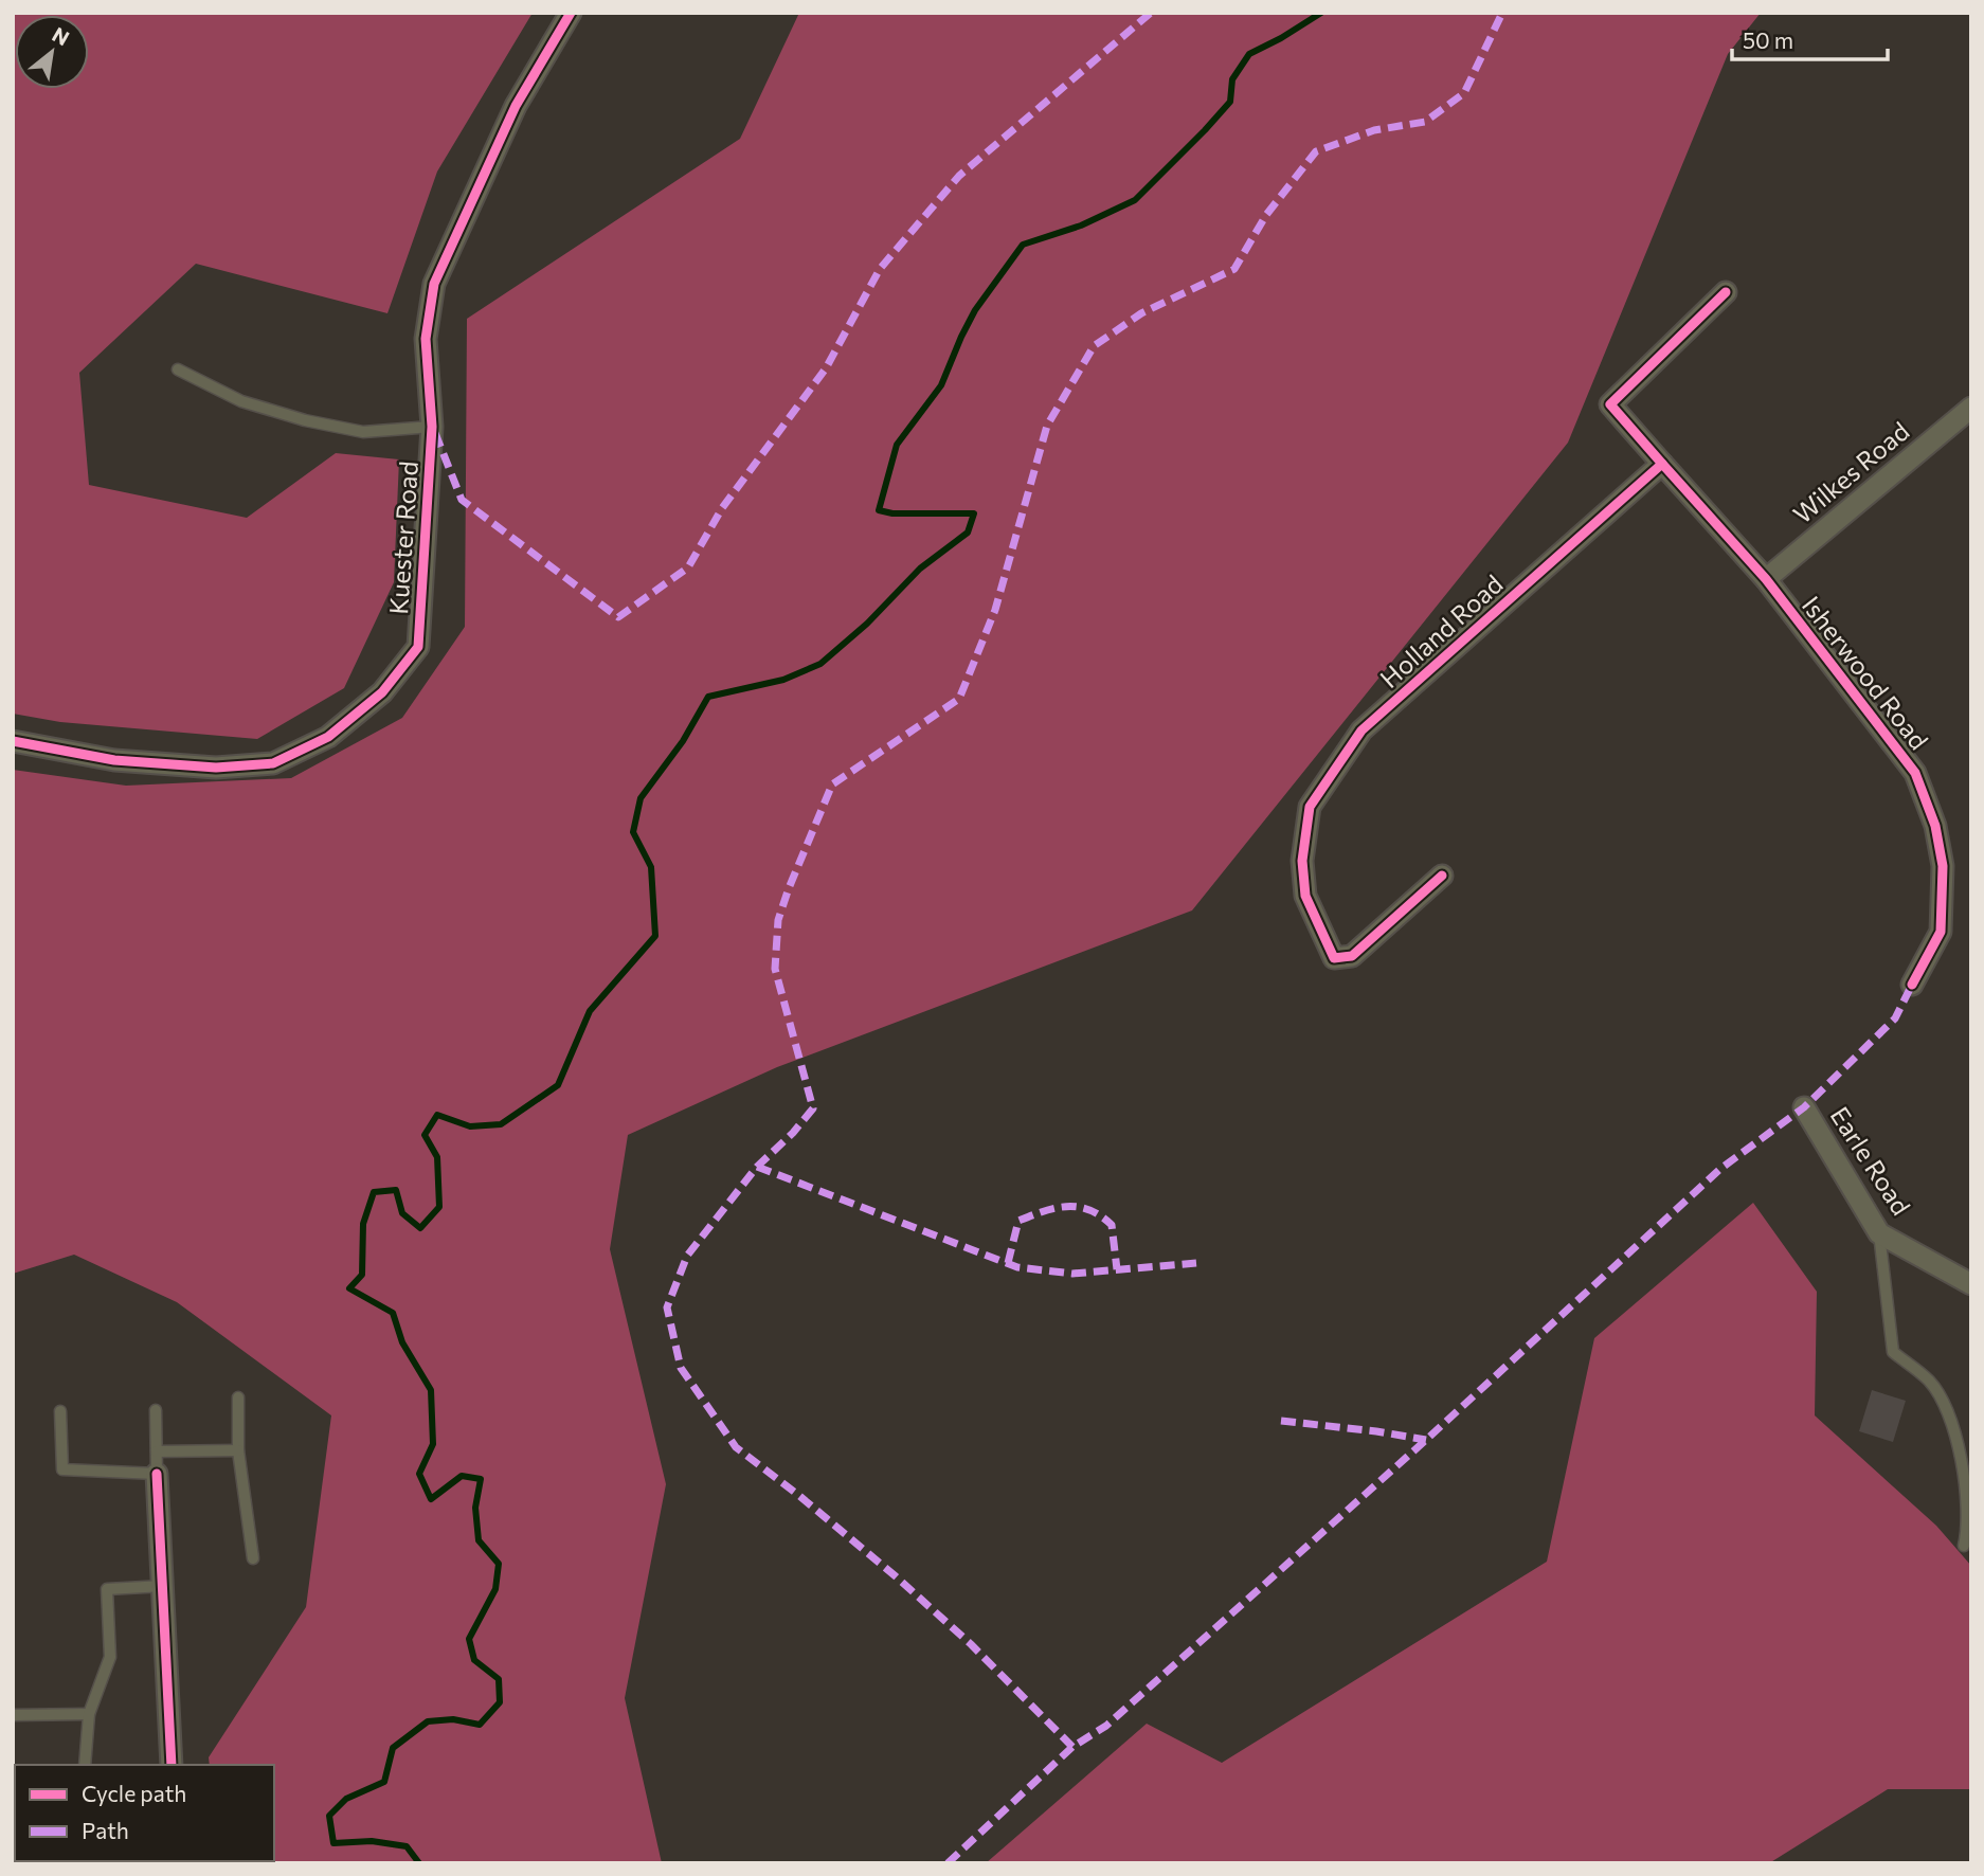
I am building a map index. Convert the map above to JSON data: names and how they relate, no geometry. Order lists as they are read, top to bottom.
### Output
{
  "streets": {
    "street": [
      "Wilkes Road",
      "Kuester Road",
      "Holland Road",
      "Isherwood Road",
      "Earle Road"
    ]
  },
  "crossings": [
    ["Wilkes Road", "Isherwood Road"],
    ["Holland Road", "Isherwood Road"]
  ],
  "legend": ["Cycle path", "Path"],
  "scale_bar": "50 m",
  "north": "top right"
}
